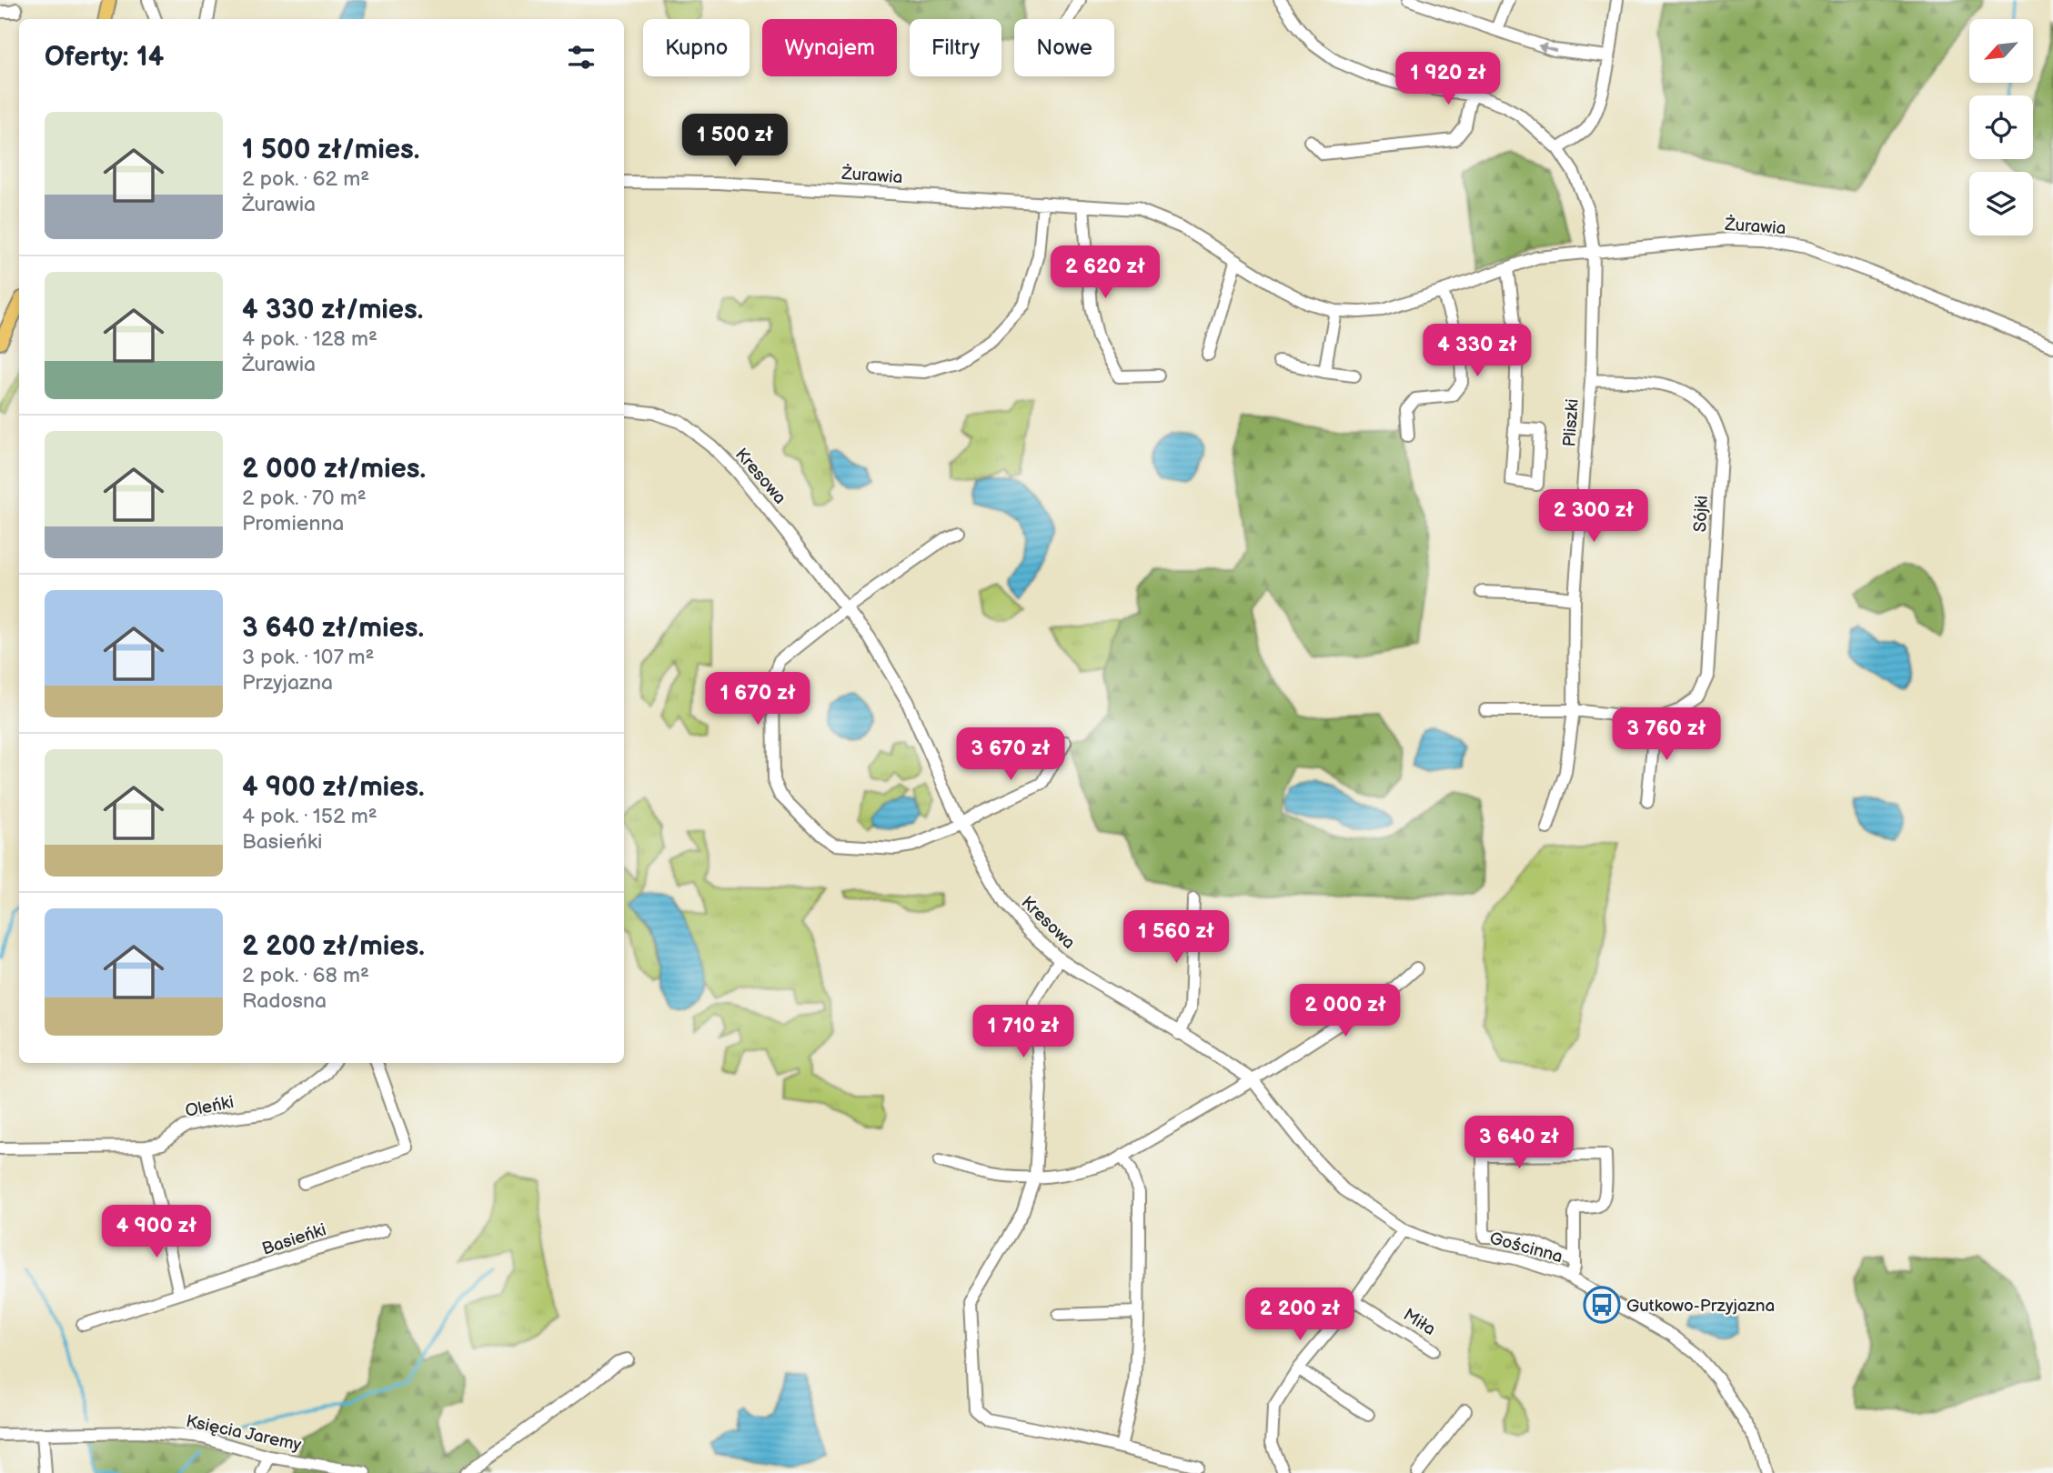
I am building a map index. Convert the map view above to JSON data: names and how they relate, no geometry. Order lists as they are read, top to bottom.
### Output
{
  "streets": {
    "street": [
      "Żurawia",
      "Pliszki",
      "Kresowa",
      "Sójki",
      "Oleńki",
      "Basieńki",
      "Gościnna",
      "Miła",
      "Księcia Jaremy"
    ]
  },
  "crossings": [
    ["Żurawia", "Pliszki"],
    ["Pliszki", "Sójki"],
    ["Kresowa", "Gościnna"]
  ],
  "places": {
    "bus stop": ["Gutkowo-Przyjazna"]
  },
  "north": "bottom left",
  "page": {
    "chip": [
      "Kupno",
      "Wynajem",
      "Filtry",
      "Nowe"
    ],
    "heading": "Oferty: 14",
    "price": [
      "1 920 zł",
      "1 500 zł",
      "2 620 zł",
      "4 330 zł",
      "2 300 zł",
      "1 670 zł",
      "3 760 zł",
      "3 670 zł",
      "1 560 zł",
      "2 000 zł",
      "1 710 zł",
      "3 640 zł",
      "4 900 zł",
      "2 200 zł"
    ],
    "list": [
      {
        "name": "1 500 zł/mies.",
        "note": "2 pok. · 62 m² · Żurawia"
      },
      {
        "name": "4 330 zł/mies.",
        "note": "4 pok. · 128 m² · Żurawia"
      },
      {
        "name": "2 000 zł/mies.",
        "note": "2 pok. · 70 m² · Promienna"
      },
      {
        "name": "3 640 zł/mies.",
        "note": "3 pok. · 107 m² · Przyjazna"
      },
      {
        "name": "4 900 zł/mies.",
        "note": "4 pok. · 152 m² · Basieńki"
      },
      {
        "name": "2 200 zł/mies.",
        "note": "2 pok. · 68 m² · Radosna"
      }
    ]
  }
}
